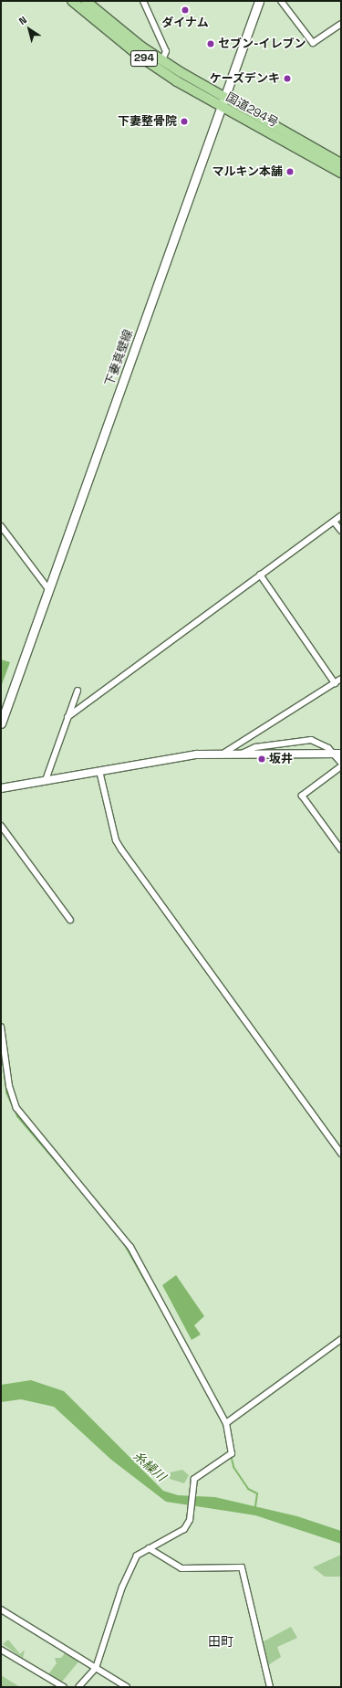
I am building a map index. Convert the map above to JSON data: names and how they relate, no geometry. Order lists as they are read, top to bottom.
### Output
{
  "streets": {
    "highway": ["294", "国道294号"],
    "main road": ["下妻真壁線"]
  },
  "crossings": [
    ["294", "国道294号"],
    ["294", "下妻真壁線"],
    ["国道294号", "下妻真壁線"]
  ],
  "districts": ["田町"],
  "water": ["糸繰川"],
  "places": [
    "ダイナム",
    "セブン-イレブン",
    "ケーズデンキ",
    "下妻整骨院",
    "マルキン本舗",
    "坂井"
  ],
  "north": "top left"
}
